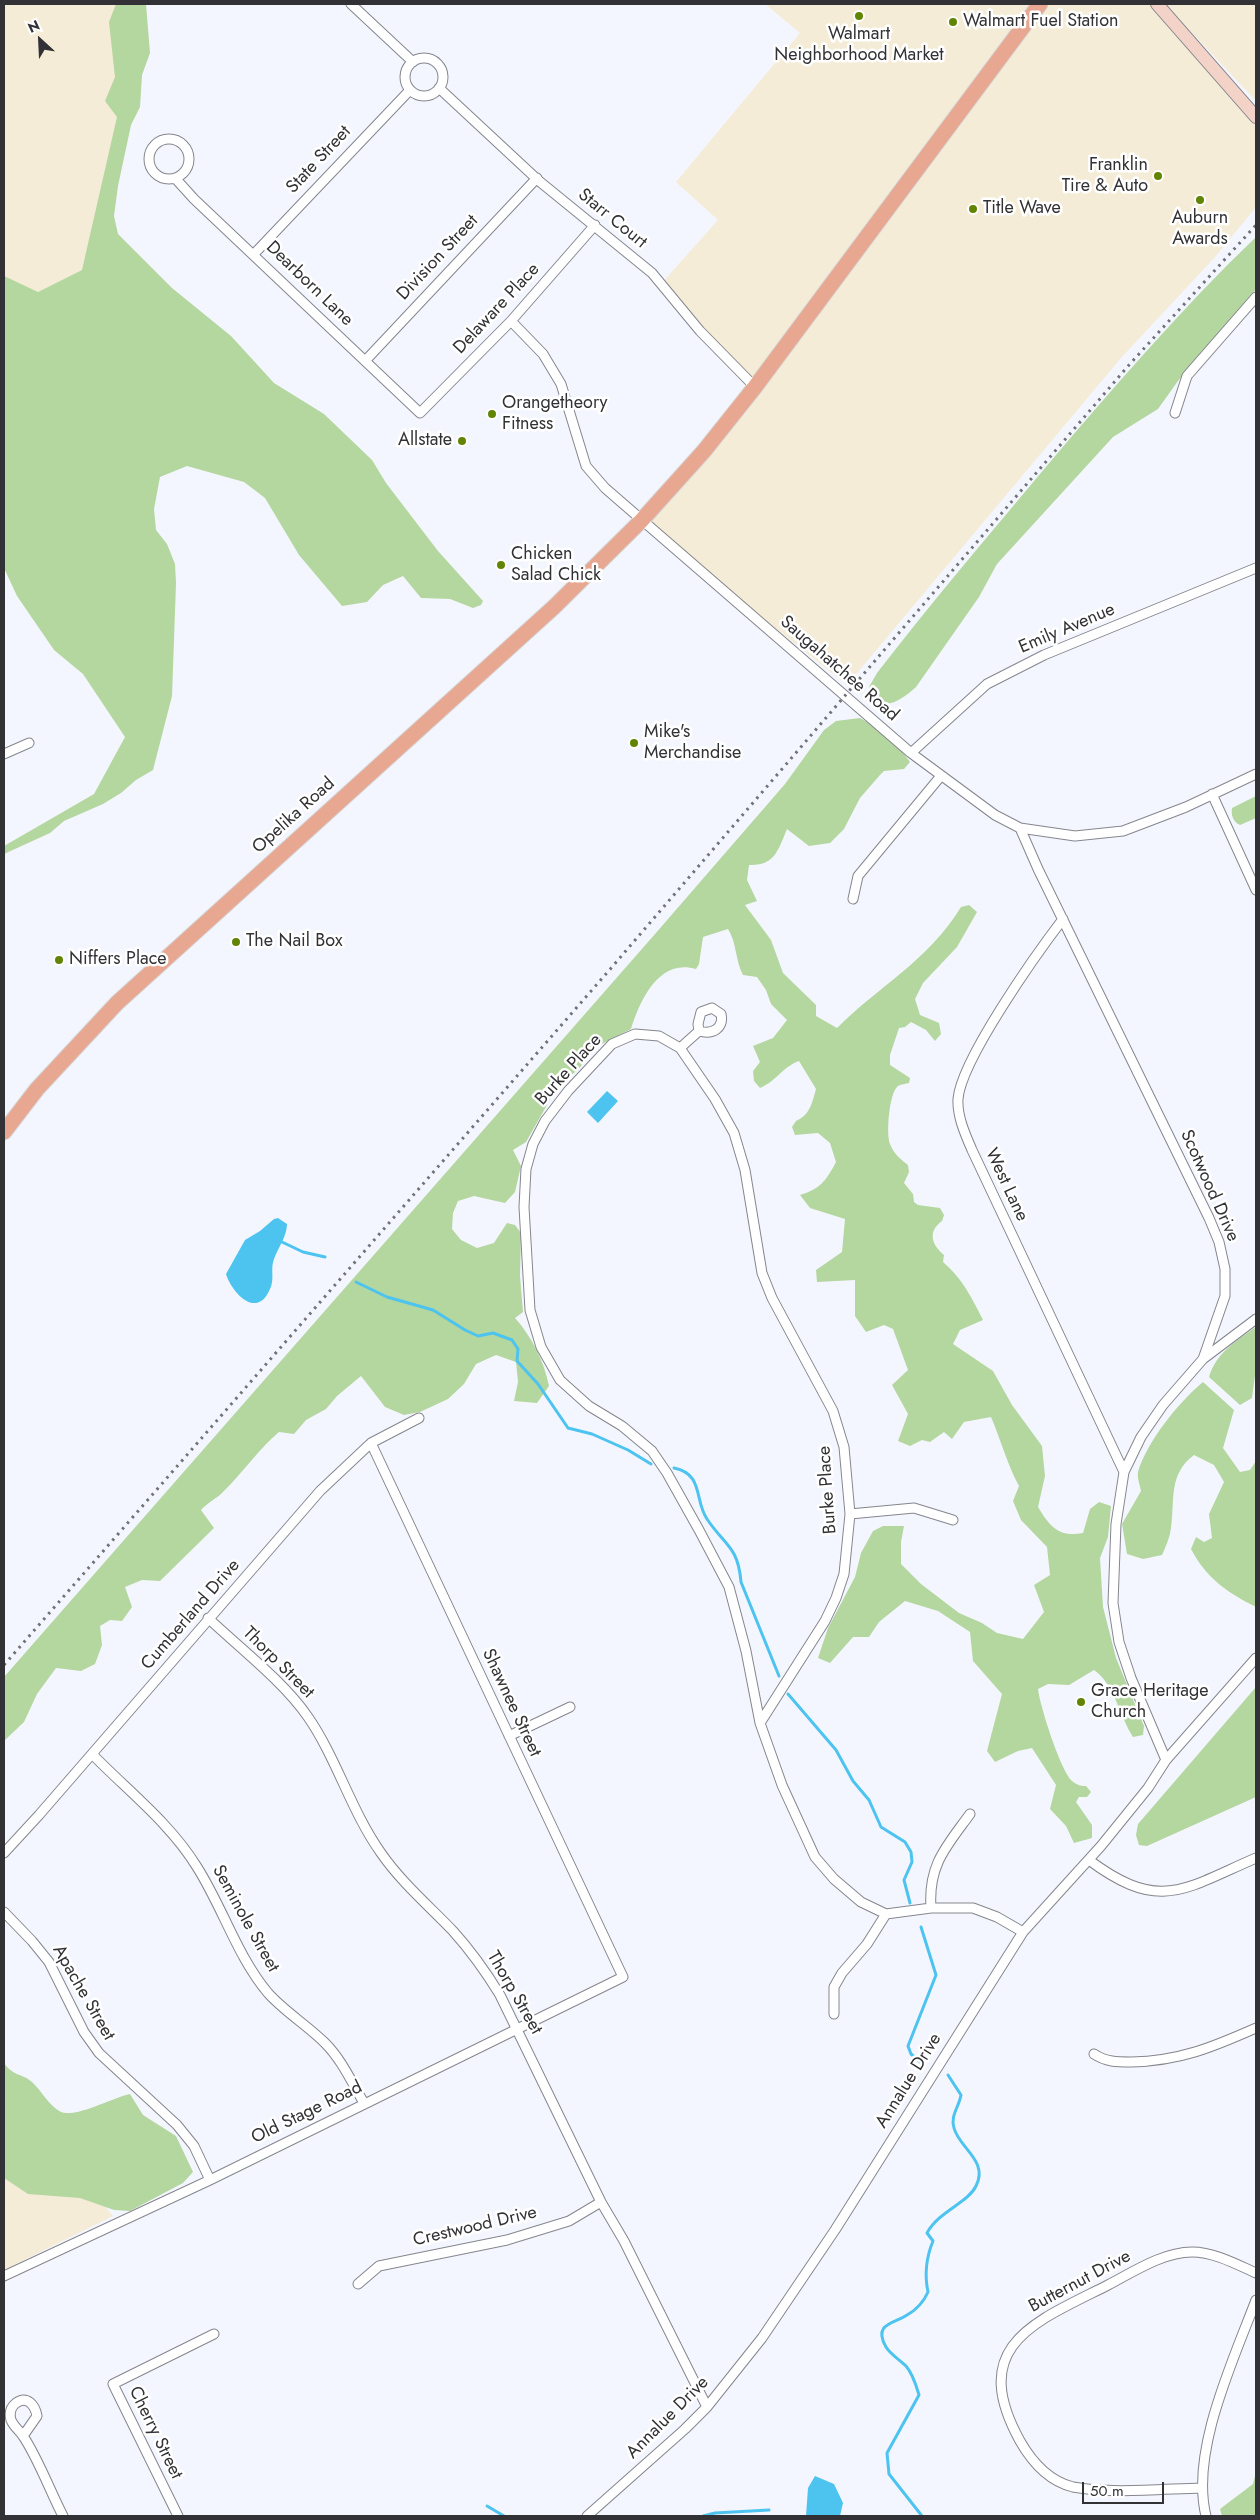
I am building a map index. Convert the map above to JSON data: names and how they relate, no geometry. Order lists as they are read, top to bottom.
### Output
{
  "streets": {
    "main road": ["Opelika Road"],
    "street": [
      "State Street",
      "Starr Court",
      "Division Street",
      "Dearborn Lane",
      "Delaware Place",
      "Emily Avenue",
      "Saugahatchee Road",
      "Burke Place",
      "West Lane",
      "Scotwood Drive",
      "Cumberland Drive",
      "Thorp Street",
      "Shawnee Street",
      "Seminole Street",
      "Apache Street",
      "Annalue Drive",
      "Old Stage Road",
      "Crestwood Drive",
      "Butternut Drive",
      "Cherry Street"
    ]
  },
  "crossings": [
    ["State Street", "Starr Court"],
    ["State Street", "Dearborn Lane"],
    ["Starr Court", "Division Street"],
    ["Starr Court", "Delaware Place"],
    ["Starr Court", "Opelika Road"],
    ["Division Street", "Dearborn Lane"],
    ["Dearborn Lane", "Delaware Place"],
    ["Delaware Place", "Saugahatchee Road"],
    ["Emily Avenue", "Saugahatchee Road"],
    ["Saugahatchee Road", "Opelika Road"],
    ["Saugahatchee Road", "Scotwood Drive"],
    ["West Lane", "Scotwood Drive"],
    ["Scotwood Drive", "Annalue Drive"],
    ["Cumberland Drive", "Thorp Street"],
    ["Cumberland Drive", "Shawnee Street"],
    ["Cumberland Drive", "Seminole Street"],
    ["Thorp Street", "Annalue Drive"],
    ["Thorp Street", "Old Stage Road"],
    ["Thorp Street", "Crestwood Drive"],
    ["Shawnee Street", "Old Stage Road"],
    ["Seminole Street", "Old Stage Road"],
    ["Apache Street", "Old Stage Road"]
  ],
  "places": [
    "Walmart Neighborhood Market",
    "Walmart Fuel Station",
    "Franklin Tire & Auto",
    "Auburn Awards",
    "Title Wave",
    "Orangetheory Fitness",
    "Allstate",
    "Chicken Salad Chick",
    "Mike's Merchandise",
    "The Nail Box",
    "Niffers Place",
    "Grace Heritage Church"
  ],
  "scale_bar": "50 m",
  "north": "top left"
}
